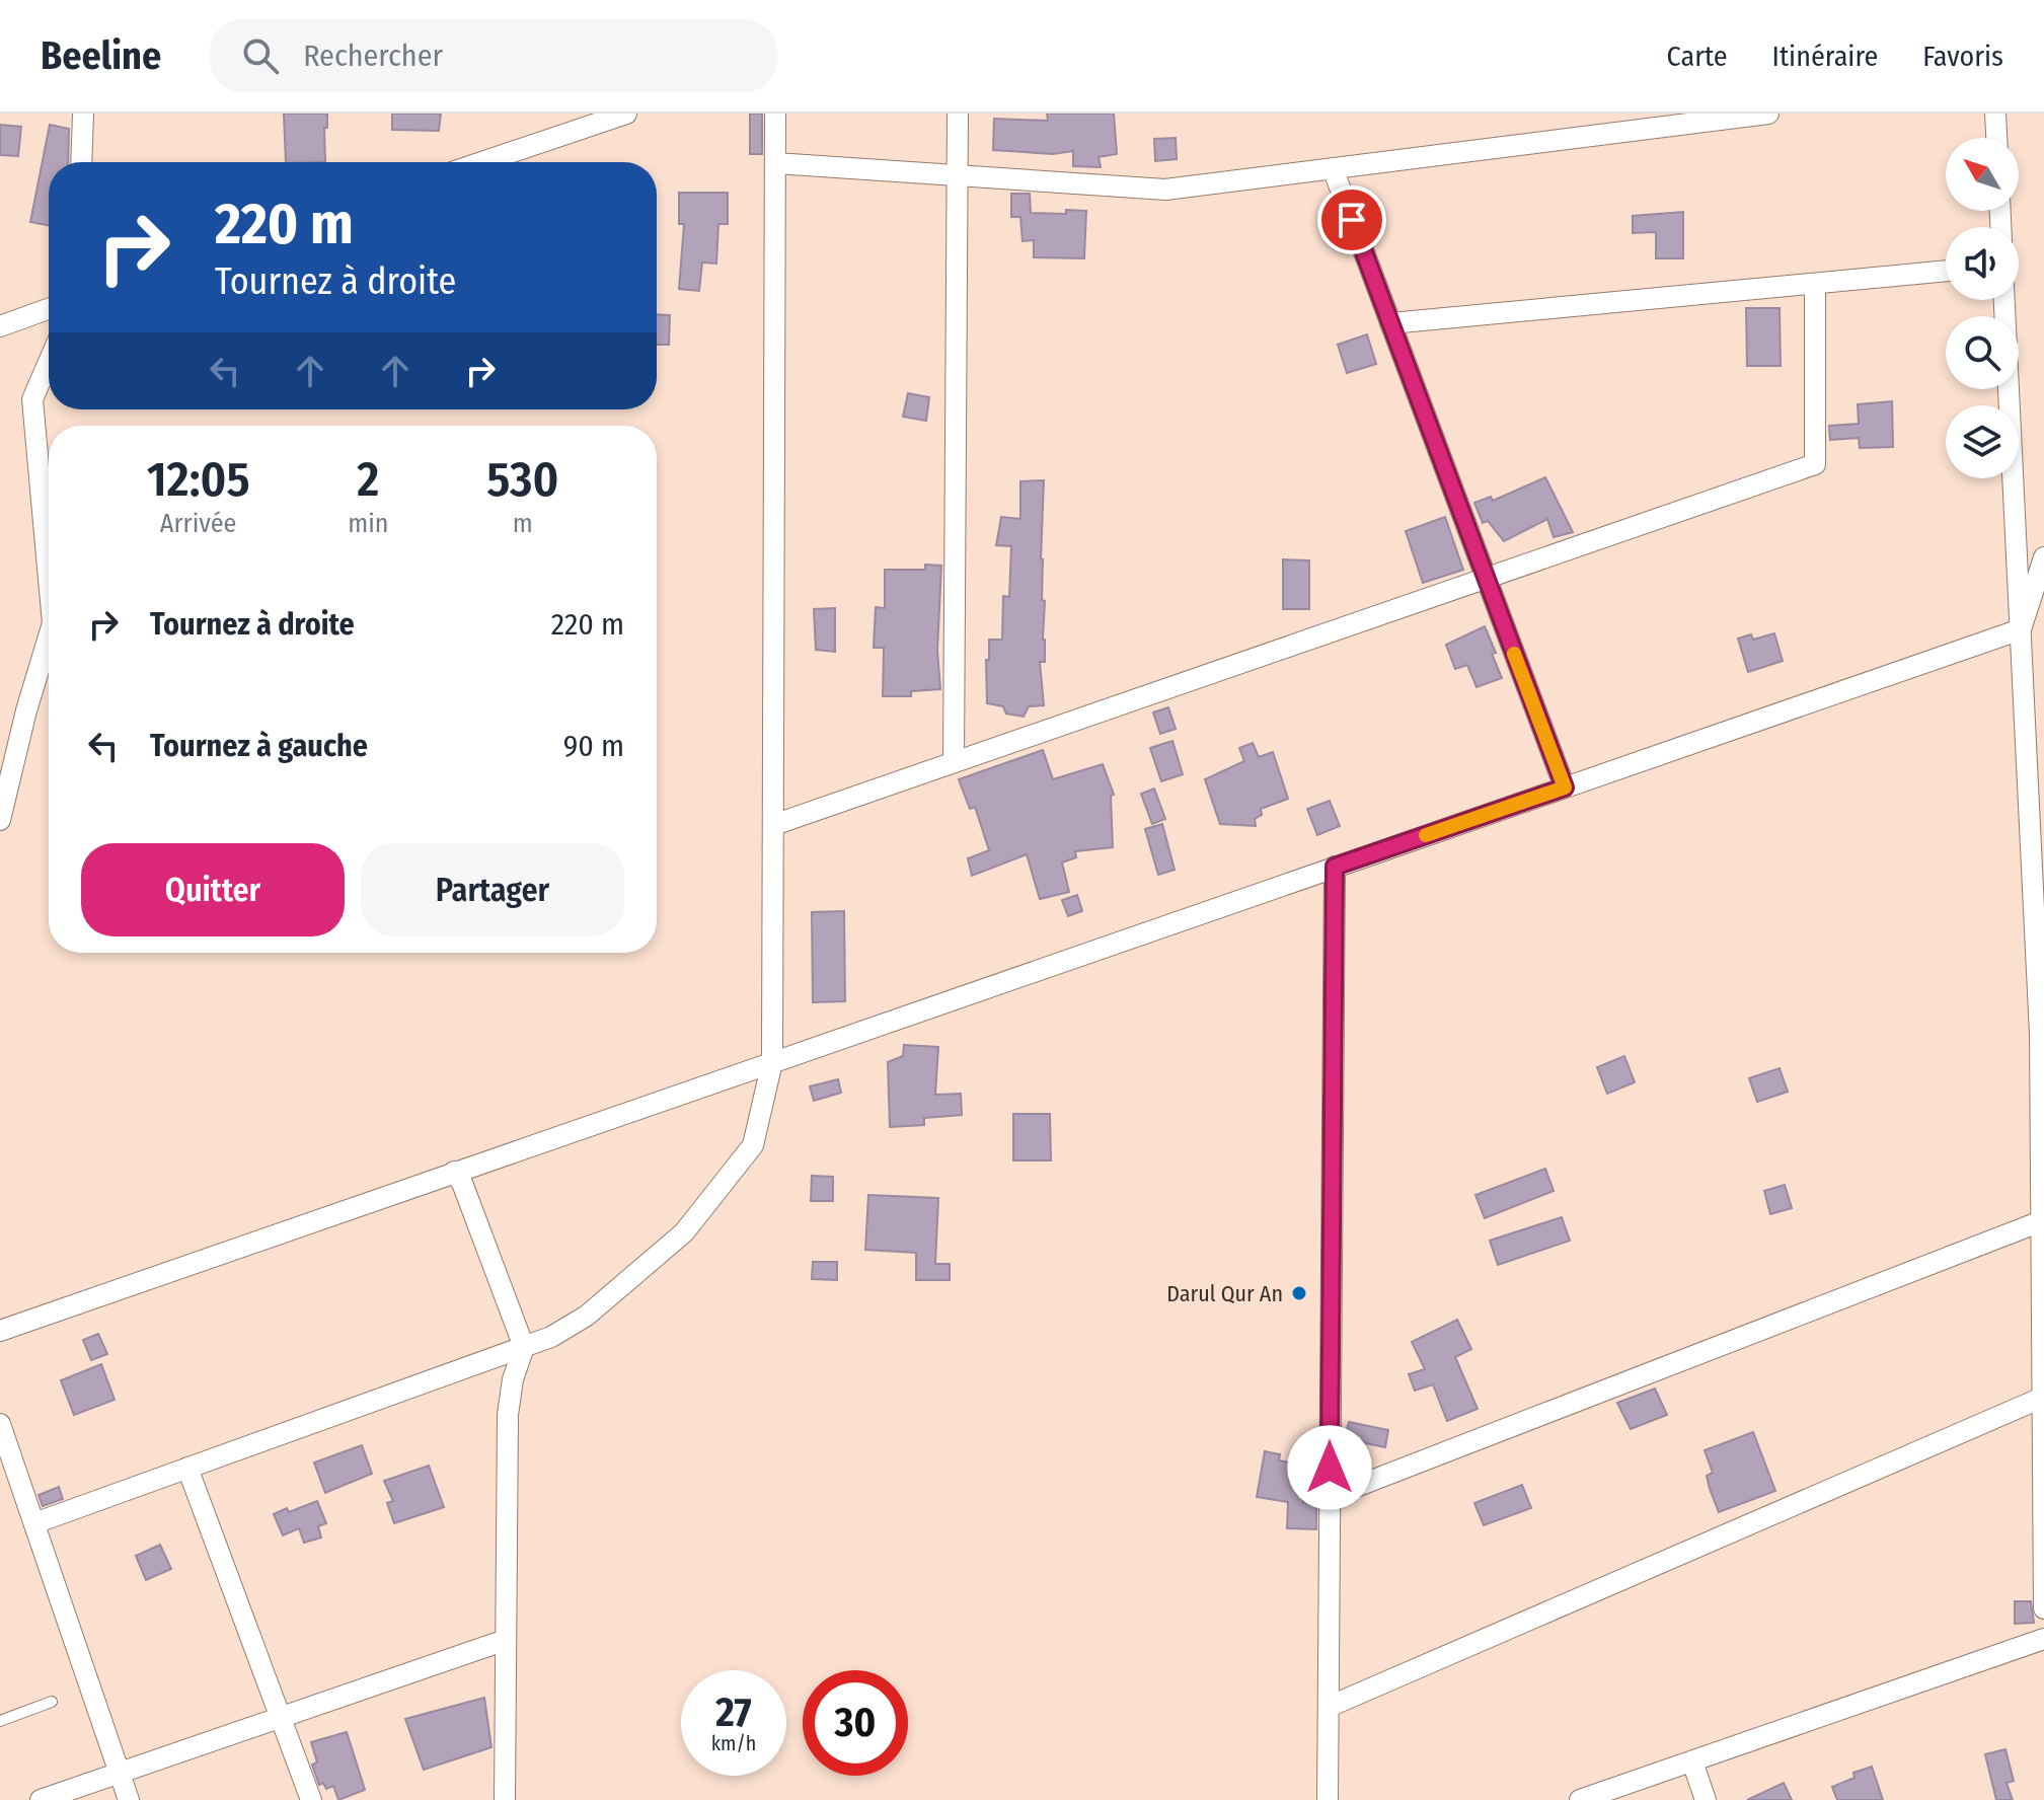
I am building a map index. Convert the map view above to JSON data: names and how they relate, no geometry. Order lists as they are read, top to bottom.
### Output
{
  "places": ["Darul Qur An"],
  "north": "top left",
  "page": {
    "header": "Beeline",
    "search": "Rechercher",
    "nav": ["Carte", "Itinéraire", "Favoris"],
    "turn": ["220 m", "Tournez à droite"],
    "eta": [
      "12:05",
      "Arrivée",
      "2",
      "min",
      "530",
      "m"
    ],
    "list": [
      {
        "name": "Tournez à droite",
        "value": "220 m"
      },
      {
        "name": "Tournez à gauche",
        "value": "90 m"
      }
    ],
    "buttons": ["Quitter", "Partager"],
    "speed": "27 km/h",
    "limit": "30"
  }
}
